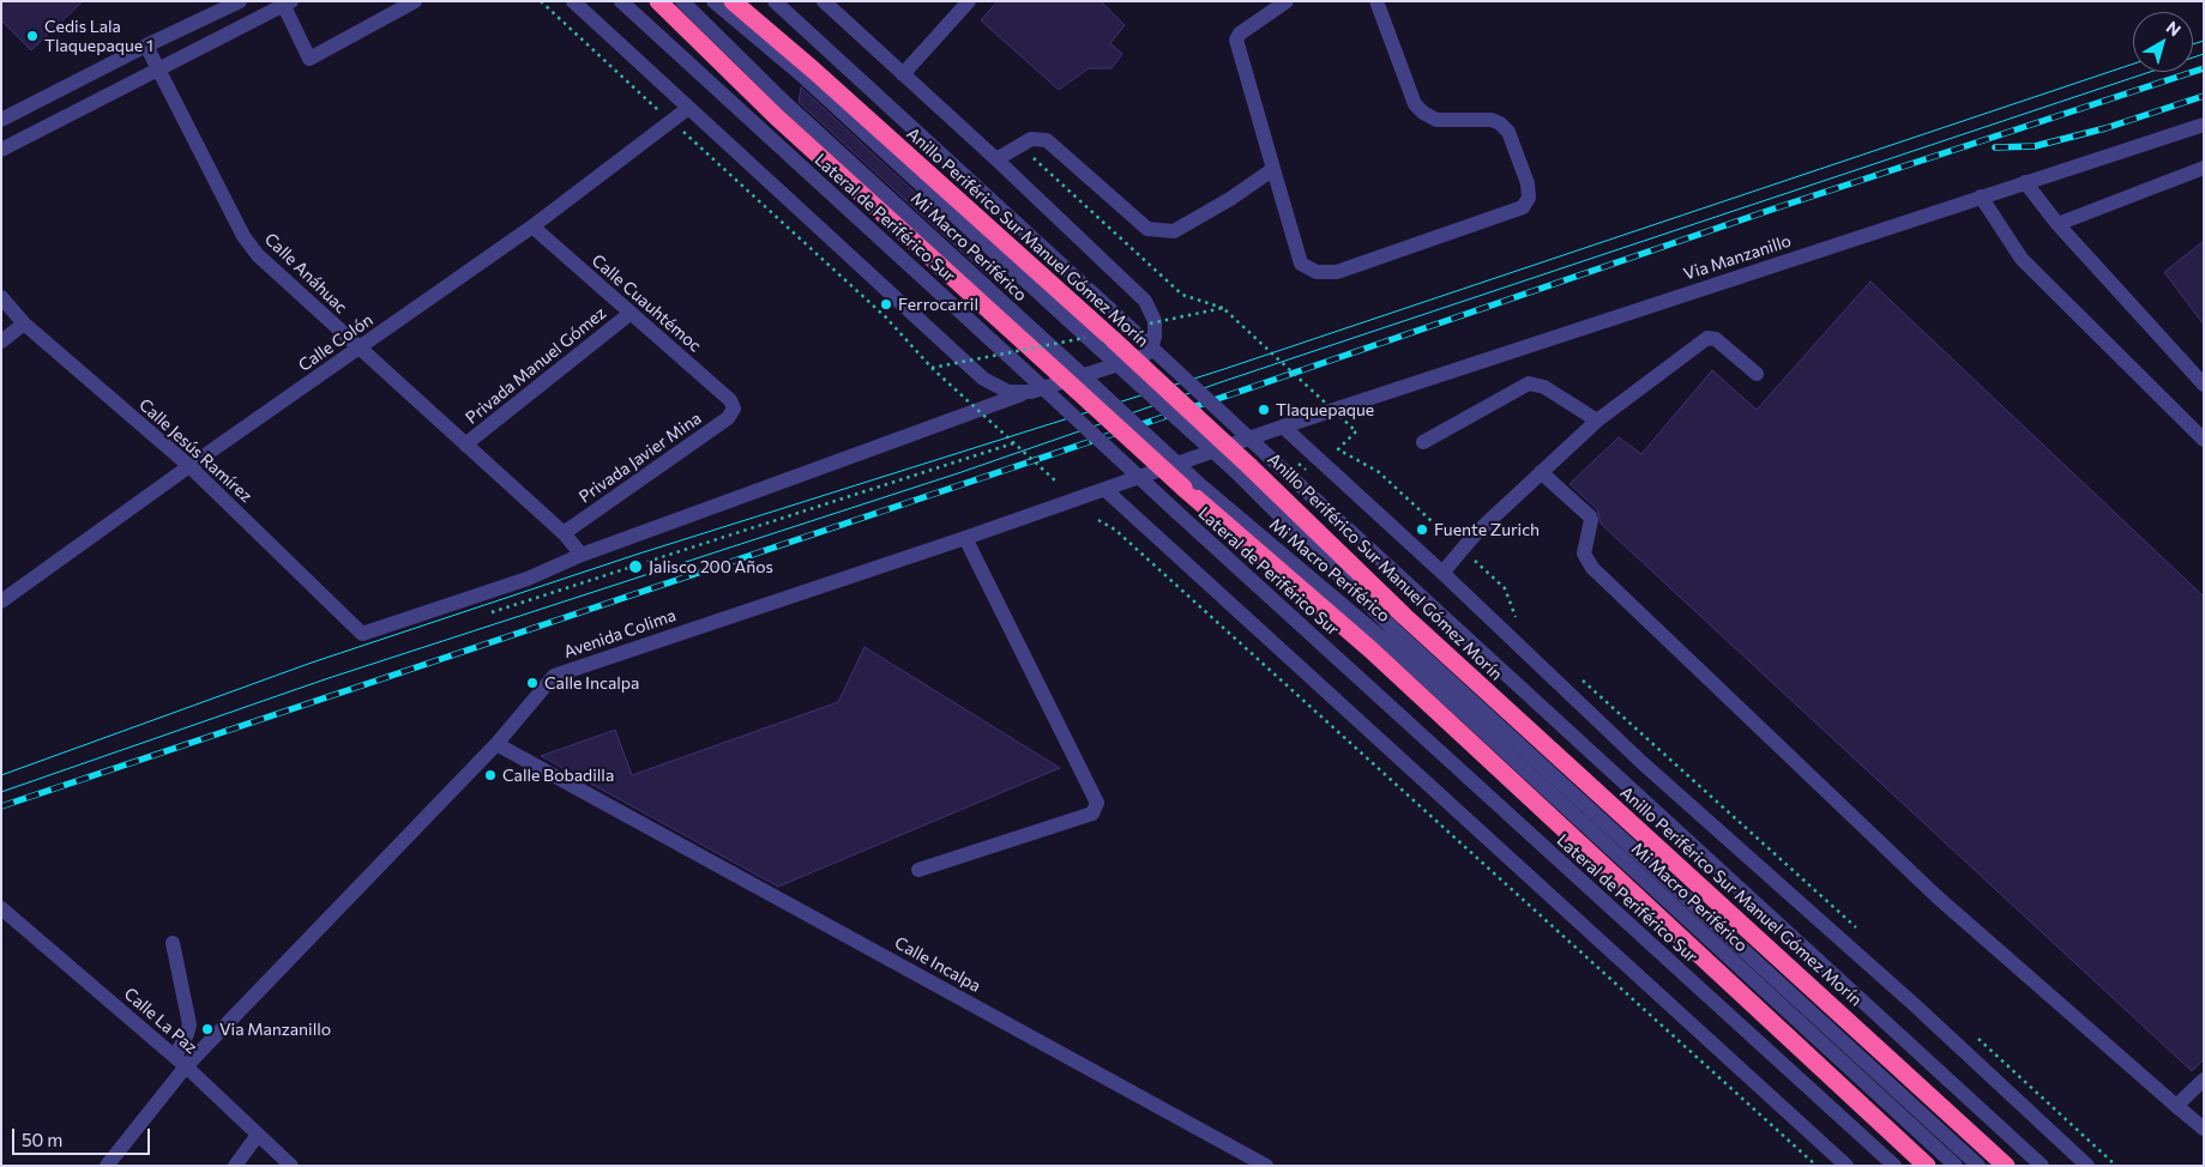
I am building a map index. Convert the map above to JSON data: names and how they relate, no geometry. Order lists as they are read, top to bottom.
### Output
{
  "streets": {
    "highway": ["Anillo Periférico Sur Manuel Gómez Morín"],
    "street": [
      "Lateral de Periférico Sur",
      "Mi Macro Periférico",
      "Via Manzanillo",
      "Calle Anáhuac",
      "Calle Cuauhtémoc",
      "Calle Colón",
      "Privada Manuel Gómez",
      "Calle Jesús Ramírez",
      "Privada Javier Mina",
      "Avenida Colima",
      "Calle Incalpa",
      "Calle La Paz"
    ]
  },
  "crossings": [
    ["Anillo Periférico Sur Manuel Gómez Morín", "Mi Macro Periférico"],
    ["Via Manzanillo", "Avenida Colima"],
    ["Calle Anáhuac", "Calle Colón"],
    ["Calle Anáhuac", "Privada Manuel Gómez"],
    ["Calle Anáhuac", "Calle Jesús Ramírez"],
    ["Calle Anáhuac", "Privada Javier Mina"],
    ["Calle Cuauhtémoc", "Calle Colón"],
    ["Calle Cuauhtémoc", "Privada Manuel Gómez"],
    ["Calle Cuauhtémoc", "Privada Javier Mina"],
    ["Calle Colón", "Calle Jesús Ramírez"],
    ["Avenida Colima", "Calle Incalpa"],
    ["Avenida Colima", "Calle La Paz"]
  ],
  "places": [
    "Cedis Lala Tlaquepaque 1",
    "Ferrocarril",
    "Tlaquepaque",
    "Fuente Zurich",
    "Jalisco 200 Años",
    "Calle Incalpa",
    "Calle Bobadilla",
    "Via Manzanillo"
  ],
  "scale_bar": "50 m",
  "north": "top right"
}
